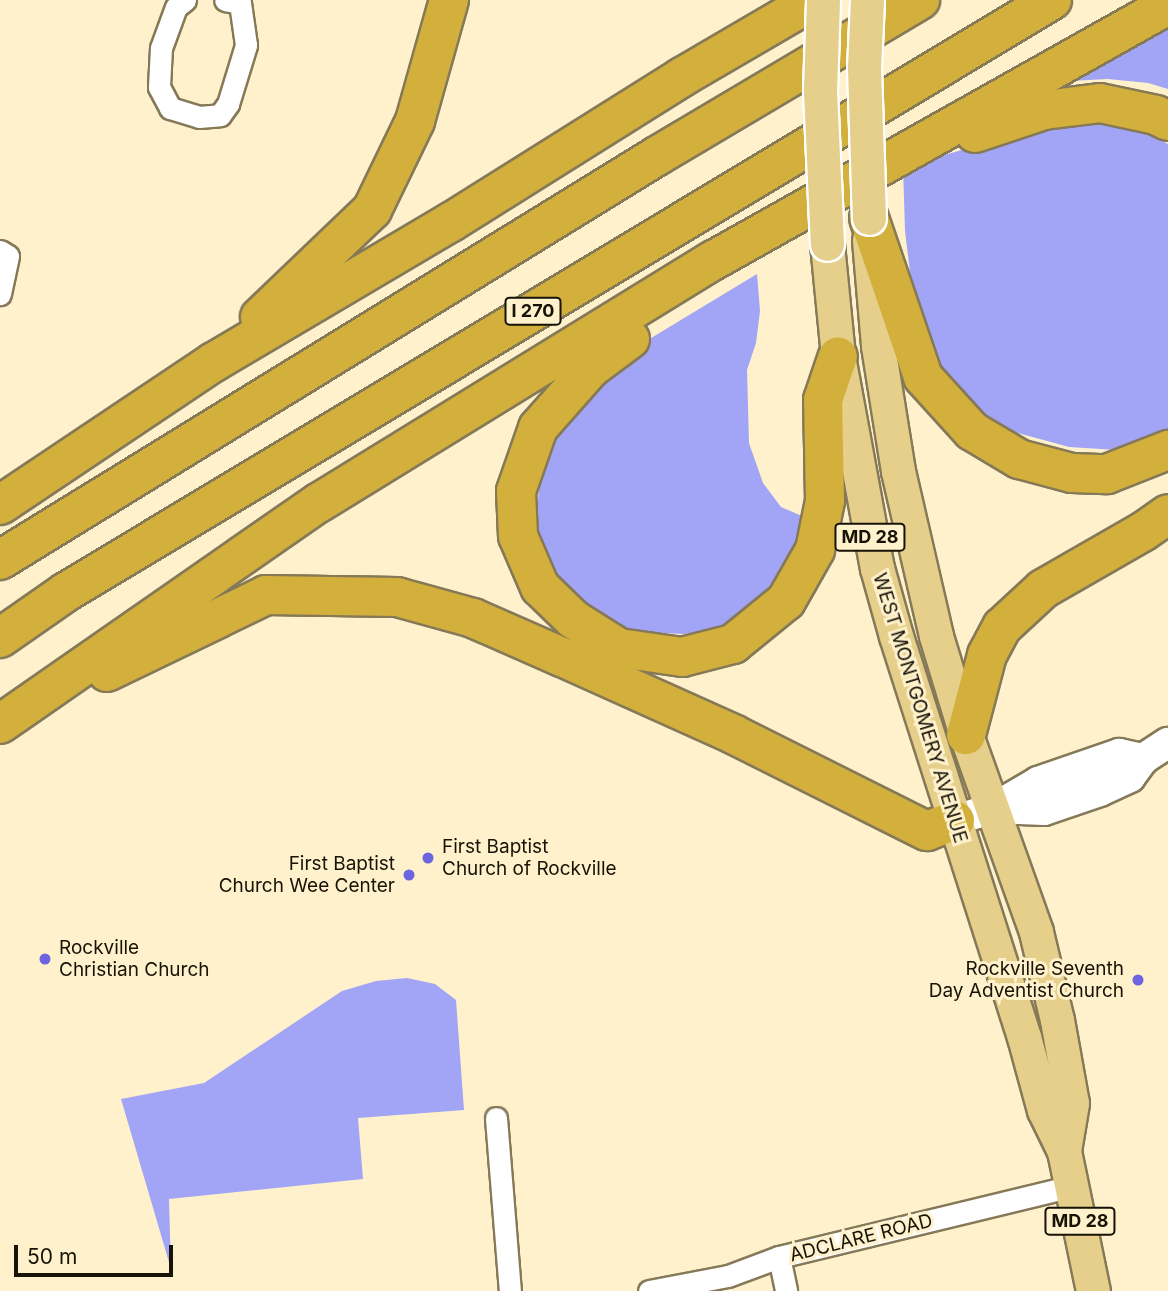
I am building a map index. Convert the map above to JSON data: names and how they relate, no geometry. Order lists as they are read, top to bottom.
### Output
{
  "streets": {
    "highway": ["I 270"],
    "main road": ["MD 28", "WEST MONTGOMERY AVENUE"],
    "street": ["ADCLARE ROAD"]
  },
  "crossings": [
    ["WEST MONTGOMERY AVENUE", "ADCLARE ROAD"]
  ],
  "places": [
    "First Baptist Church of Rockville",
    "First Baptist Church Wee Center",
    "Rockville Christian Church",
    "Rockville Seventh Day Adventist Church"
  ],
  "scale_bar": "50 m"
}
